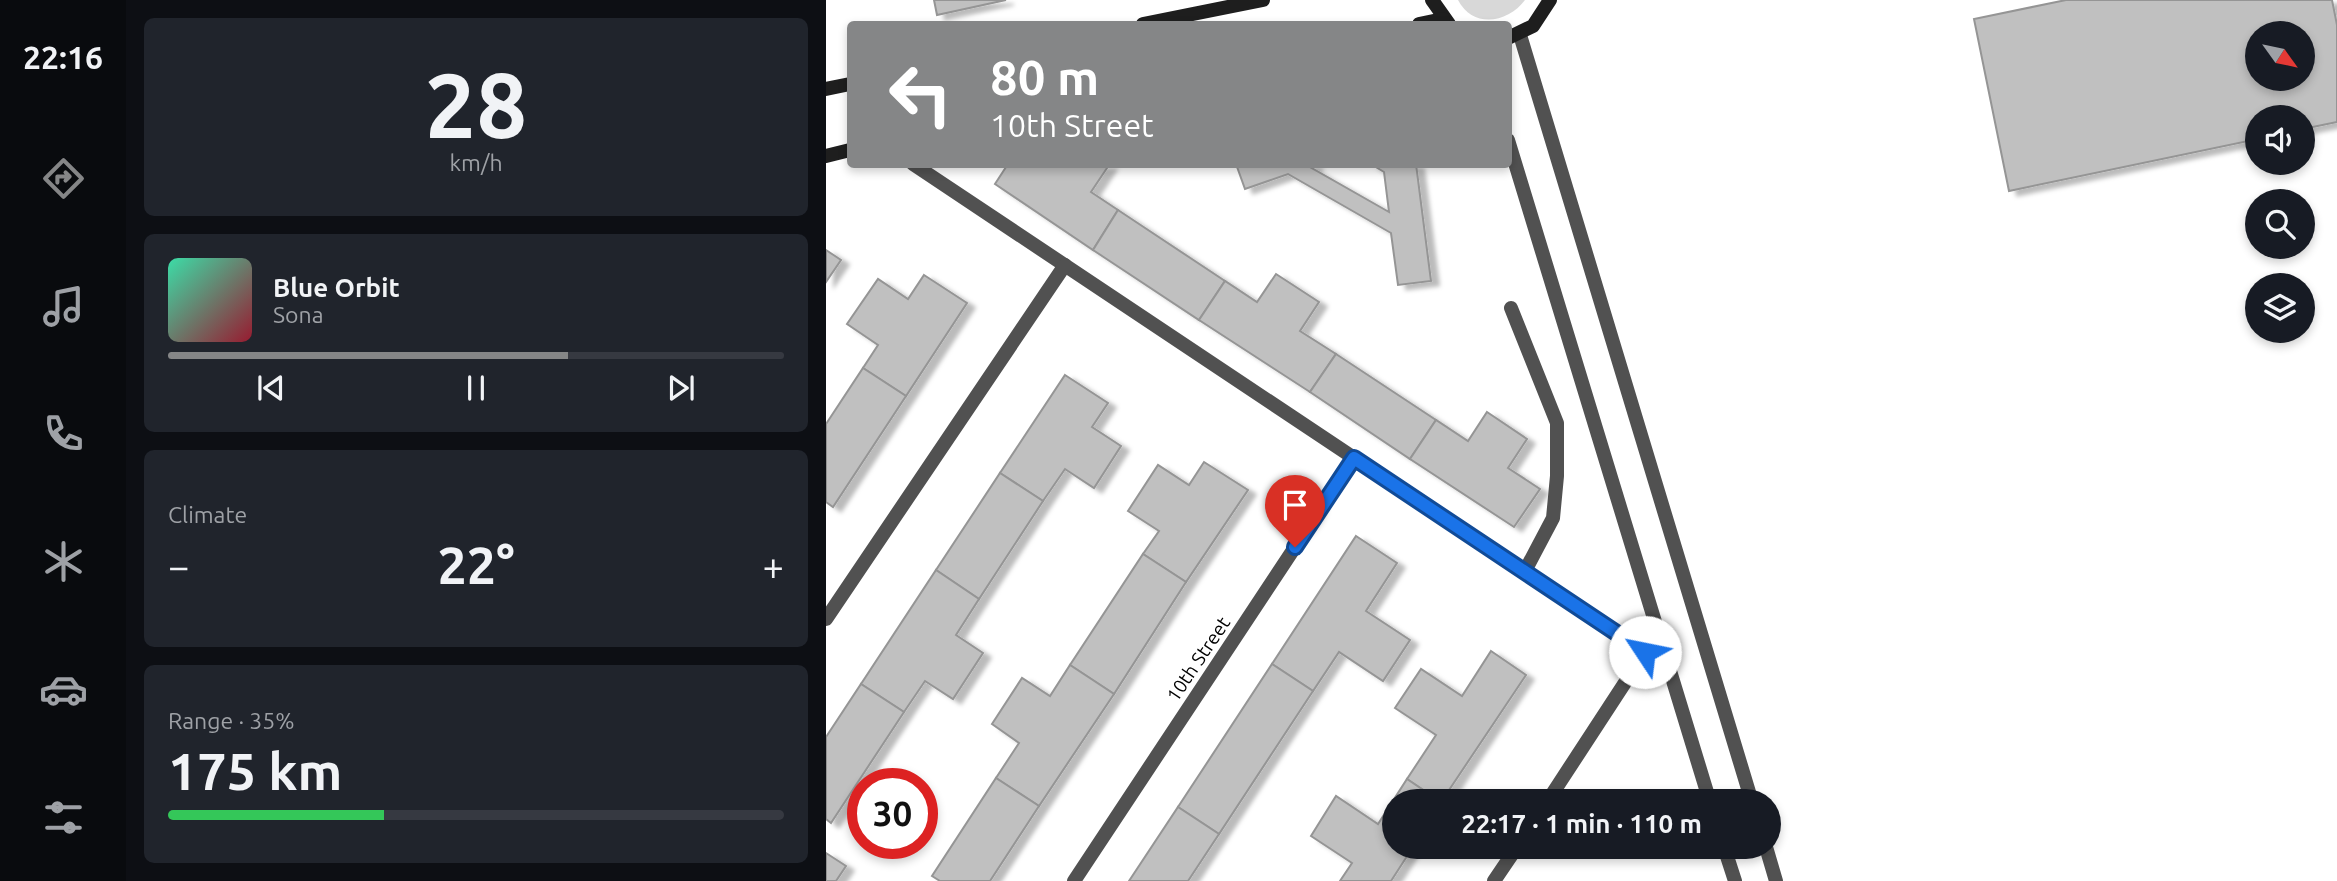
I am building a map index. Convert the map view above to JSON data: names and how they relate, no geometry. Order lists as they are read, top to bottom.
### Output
{
  "streets": {
    "street": ["10th Street"]
  },
  "north": "bottom right",
  "page": {
    "tabs": "22:16",
    "tile": [
      ["28", "km/h"],
      "Climate",
      ["Range · 35%", "175 km"]
    ],
    "turn": ["80 m", "10th Street"],
    "song": ["Blue Orbit", "Sona"],
    "heat": ["−", "22°", "+"],
    "limit": "30",
    "trip": "22:17 · 1 min · 110 m"
  }
}
